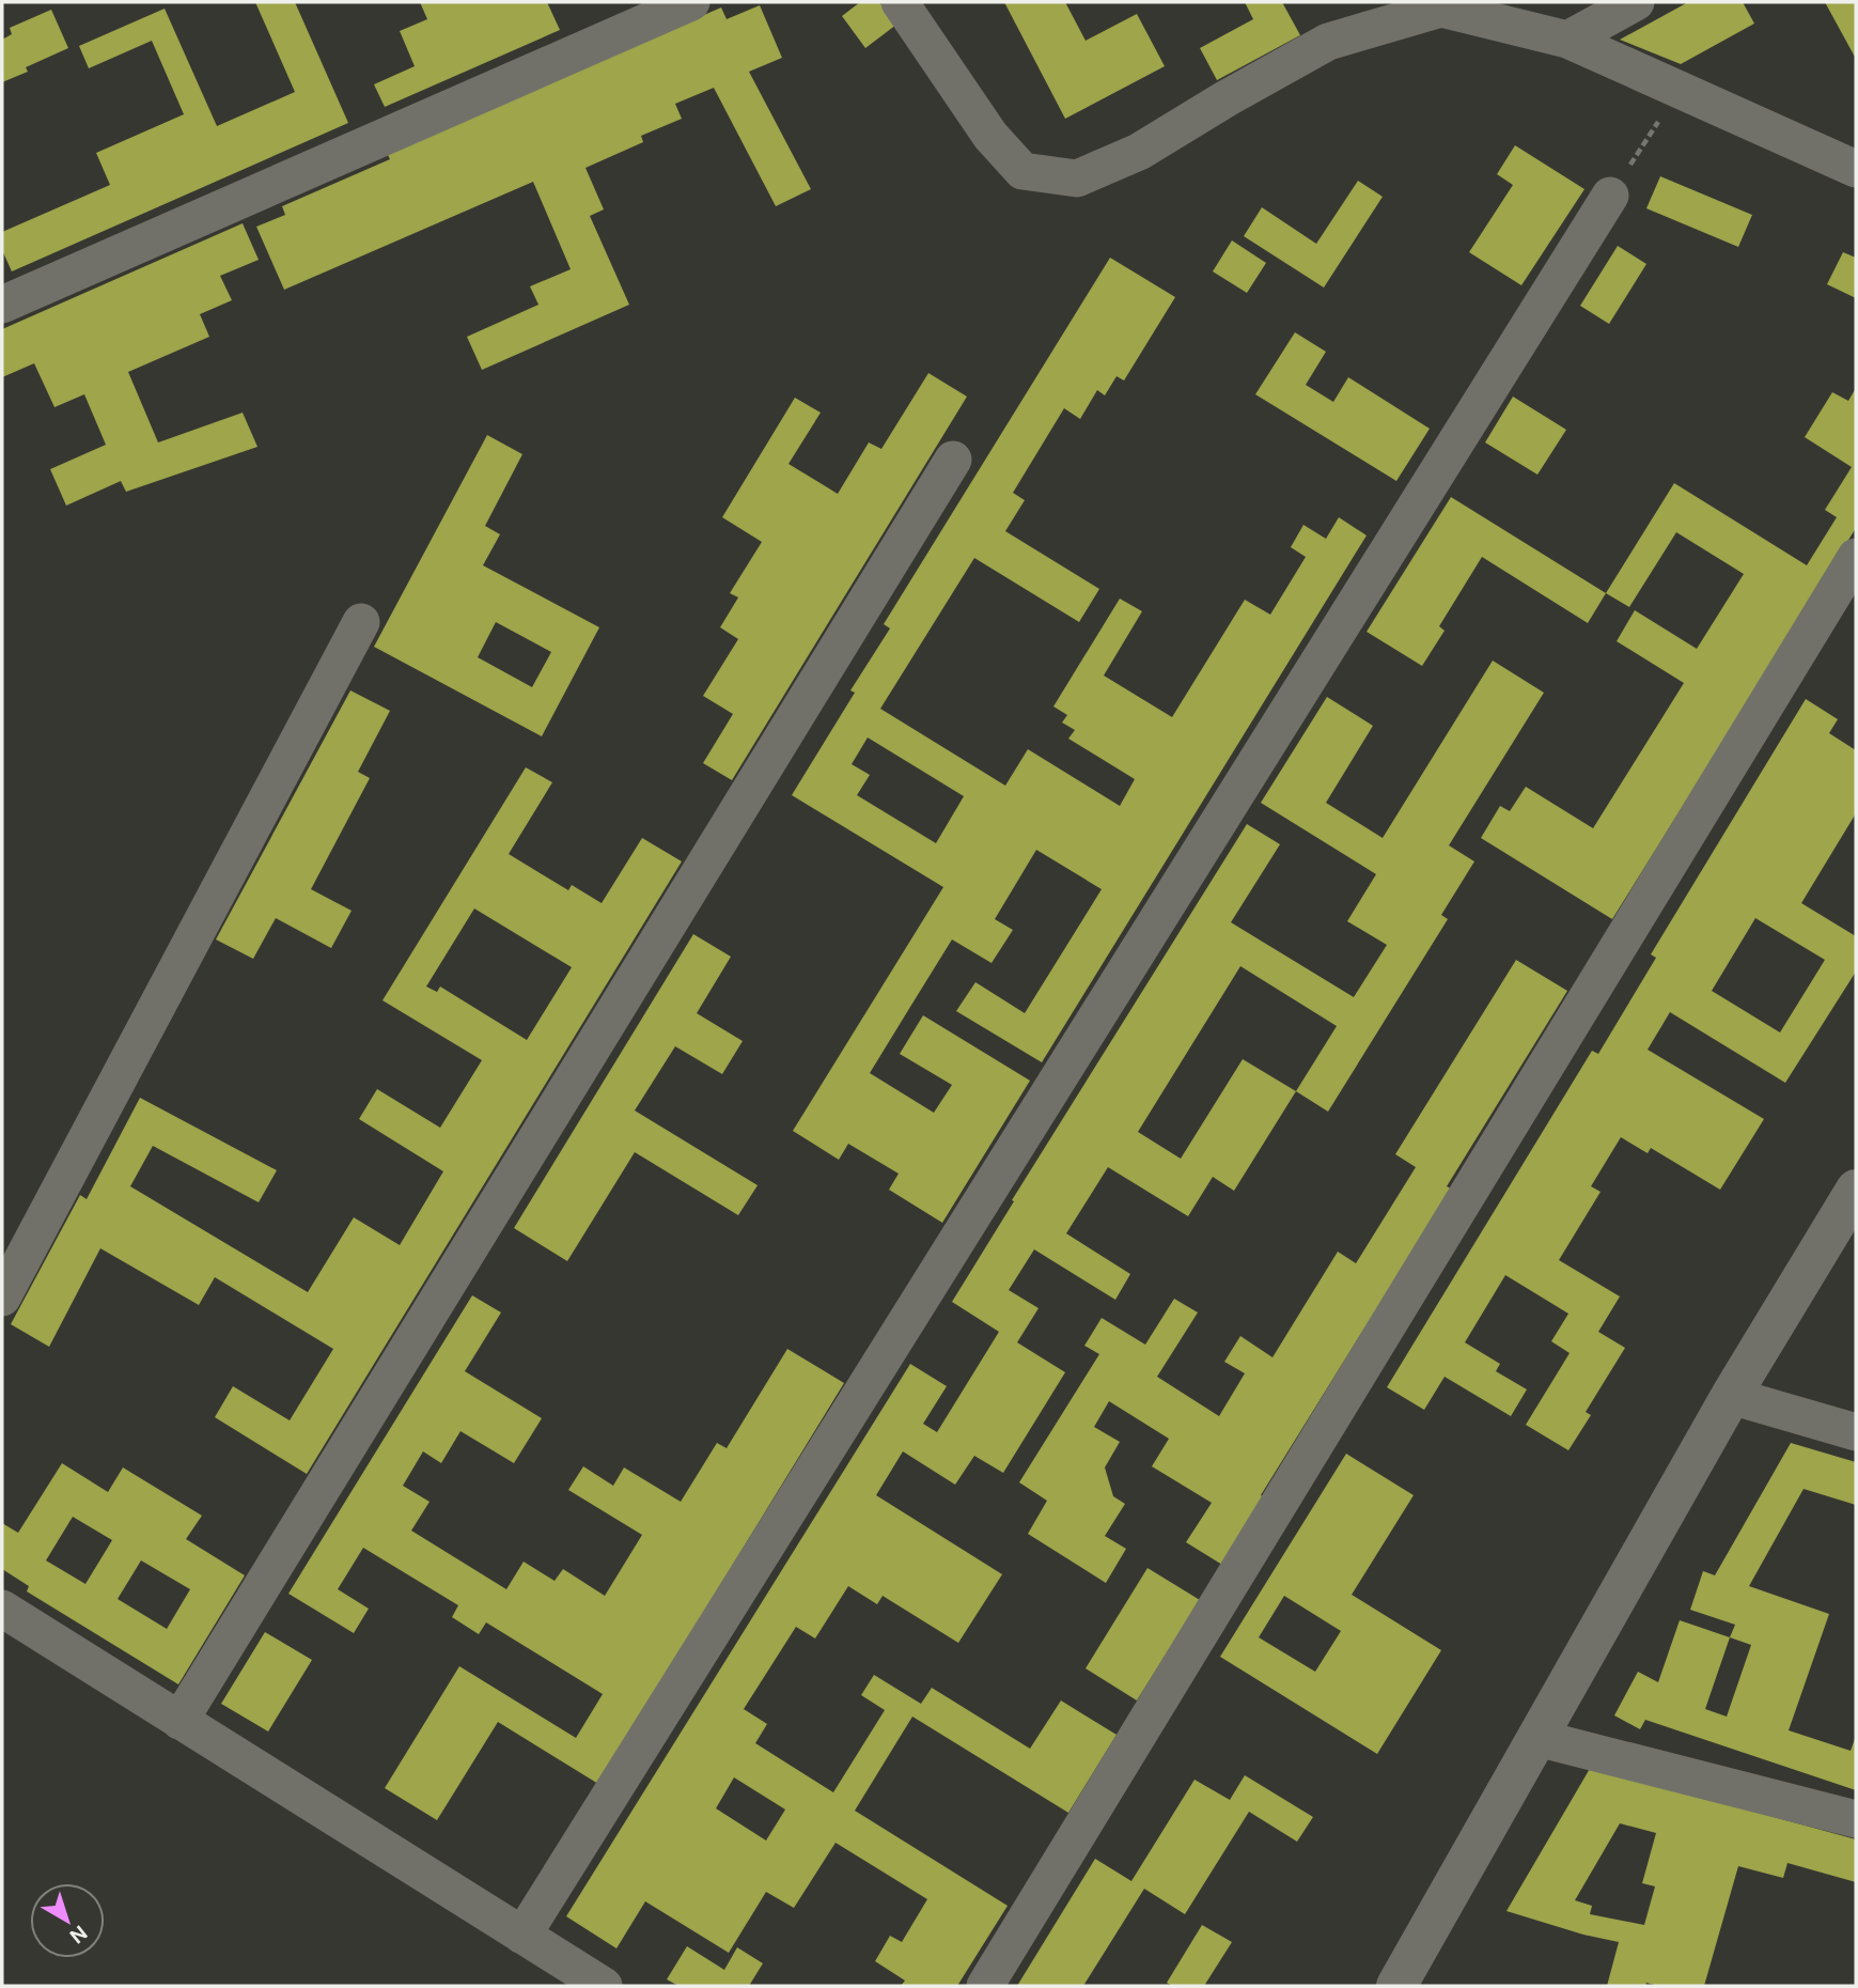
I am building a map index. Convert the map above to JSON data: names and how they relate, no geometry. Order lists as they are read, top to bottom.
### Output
{
  "north": "bottom right"
}
